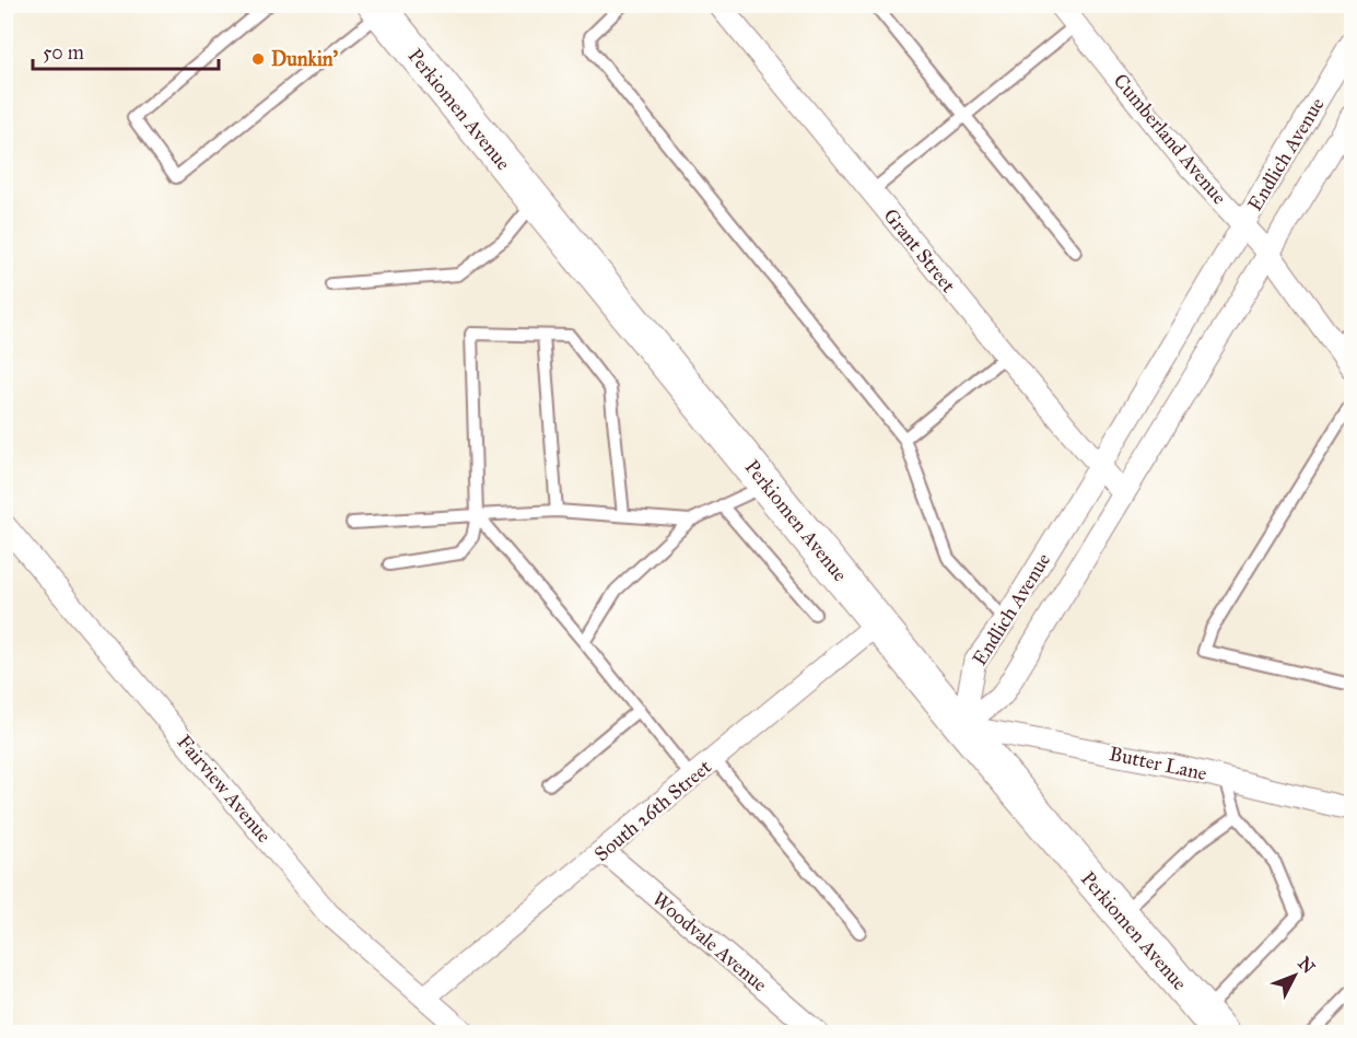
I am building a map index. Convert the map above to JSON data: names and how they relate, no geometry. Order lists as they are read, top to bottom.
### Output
{
  "streets": {
    "main road": ["Perkiomen Avenue"],
    "street": [
      "Cumberland Avenue",
      "Endlich Avenue",
      "Grant Street",
      "Butter Lane",
      "Fairview Avenue",
      "South 26th Street",
      "Woodvale Avenue"
    ]
  },
  "crossings": [
    ["Perkiomen Avenue", "Endlich Avenue"],
    ["Perkiomen Avenue", "Butter Lane"],
    ["Perkiomen Avenue", "South 26th Street"],
    ["Cumberland Avenue", "Endlich Avenue"],
    ["Endlich Avenue", "Grant Street"],
    ["Endlich Avenue", "Butter Lane"],
    ["Fairview Avenue", "South 26th Street"],
    ["South 26th Street", "Woodvale Avenue"]
  ],
  "places": ["Dunkin'"],
  "scale_bar": "50 m",
  "north": "top right"
}
